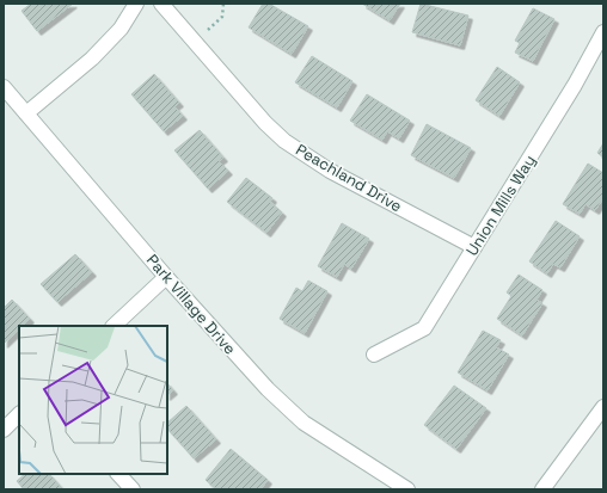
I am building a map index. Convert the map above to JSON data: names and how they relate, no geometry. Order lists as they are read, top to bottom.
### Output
{
  "streets": {
    "street": ["Peachland Drive", "Union Mills Way", "Park Village Drive"]
  },
  "crossings": [
    ["Peachland Drive", "Union Mills Way"]
  ]
}
